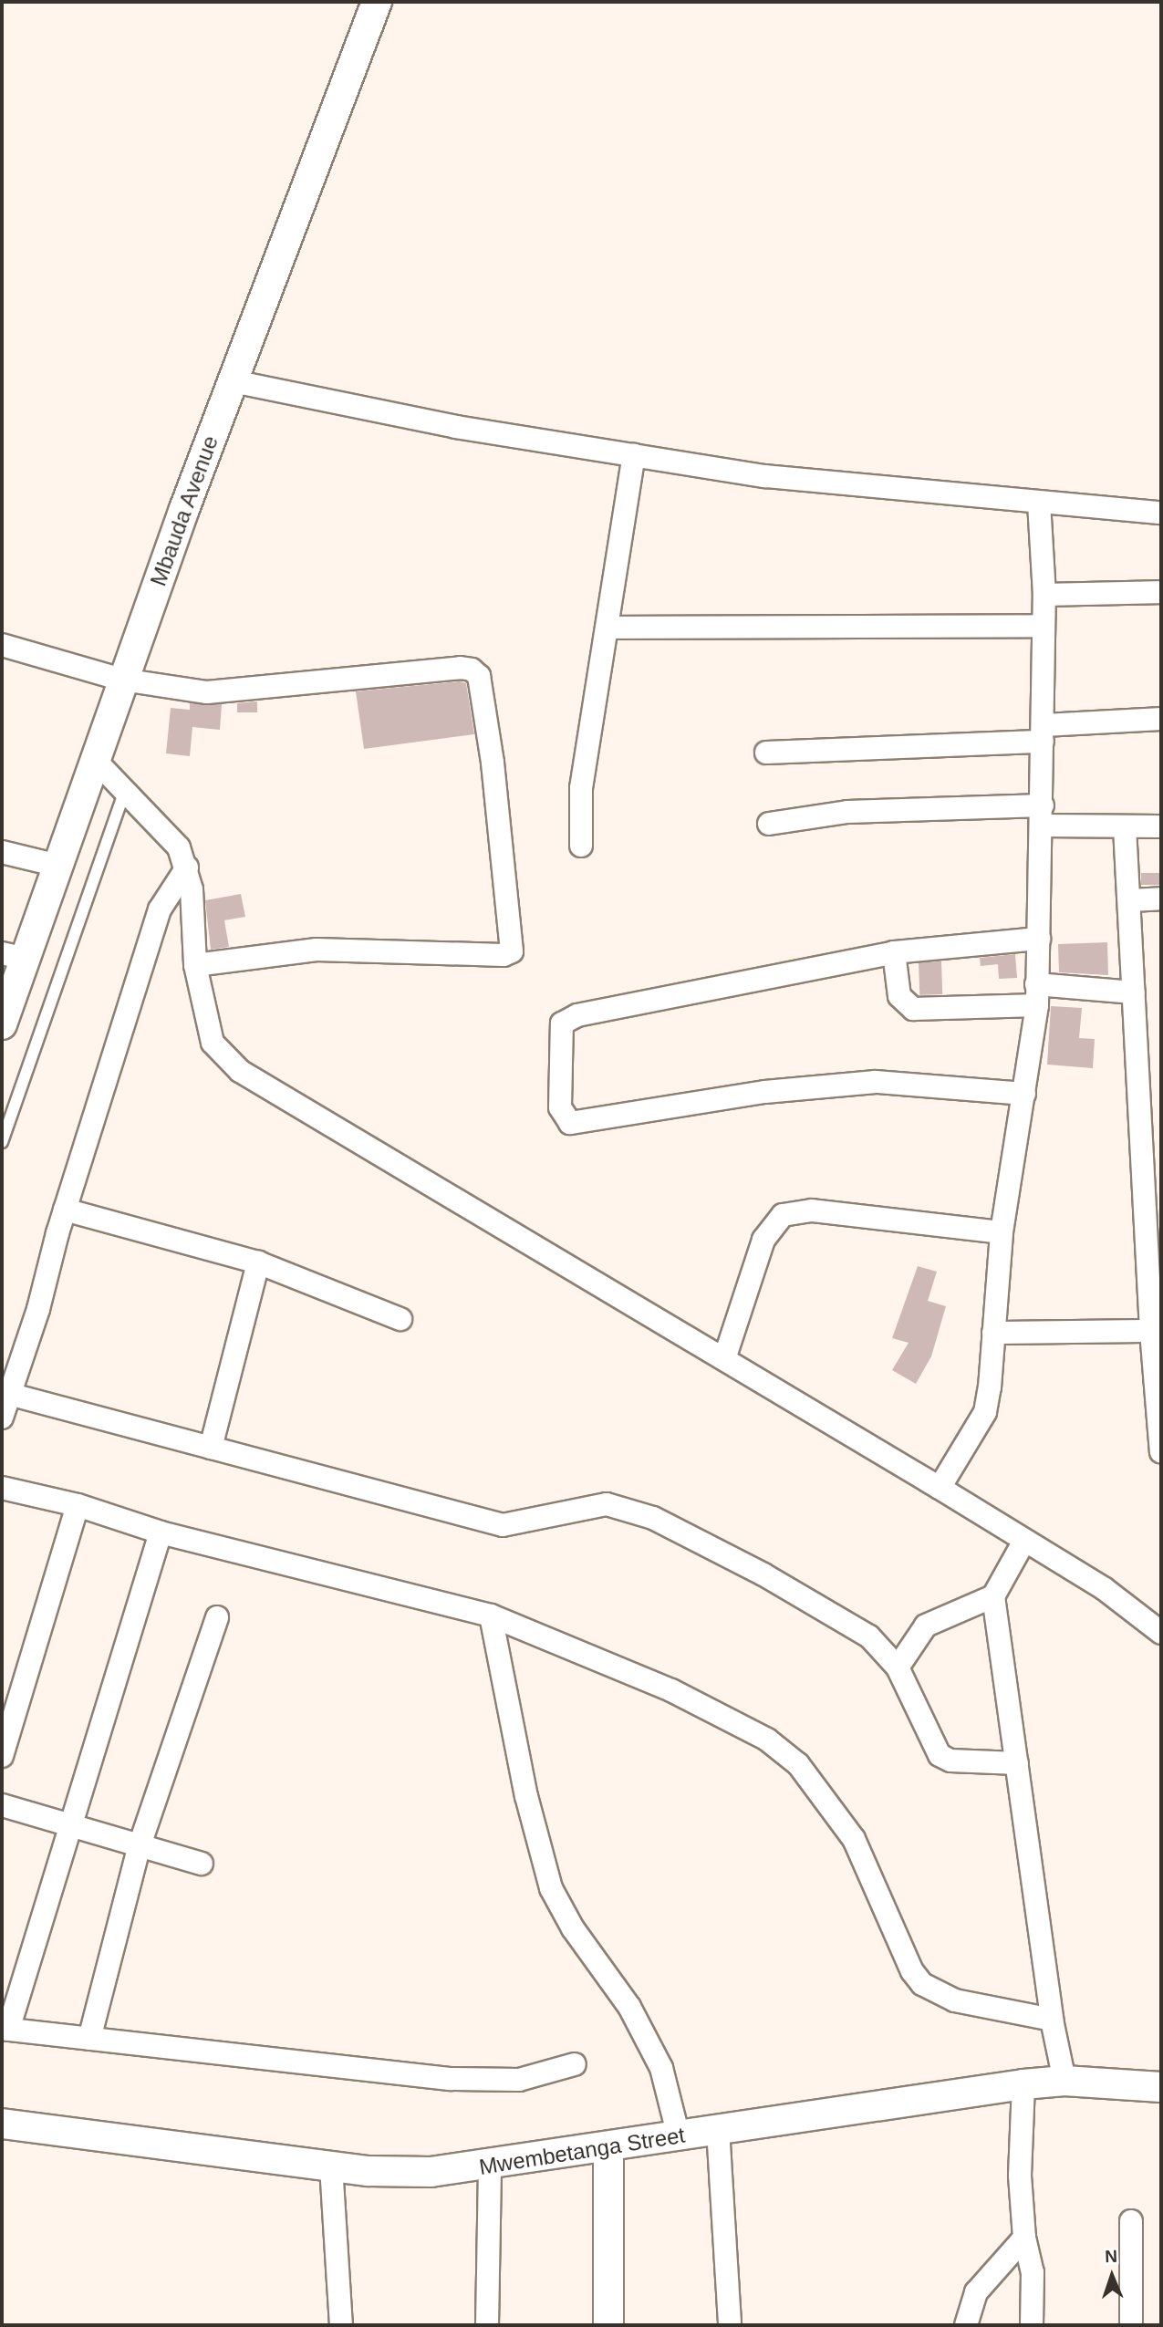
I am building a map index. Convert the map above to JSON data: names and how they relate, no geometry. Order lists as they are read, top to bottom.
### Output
{
  "streets": {
    "street": ["Mbauda Avenue", "Mwembetanga Street"]
  },
  "north": "top"
}
